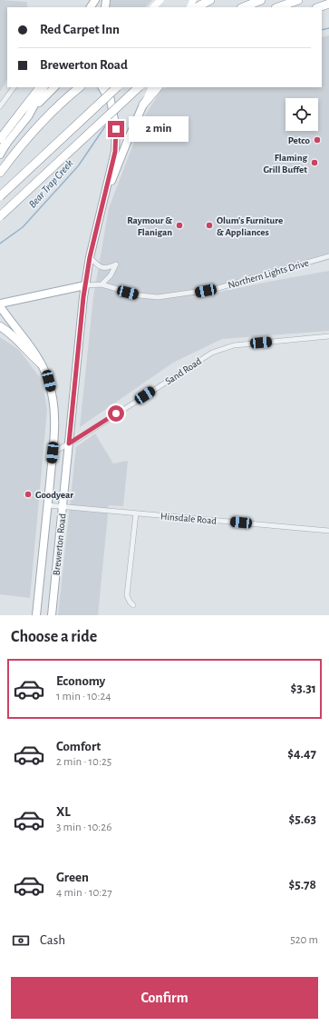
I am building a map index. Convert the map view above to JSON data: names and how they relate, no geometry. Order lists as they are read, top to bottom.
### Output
{
  "streets": {
    "main road": ["Brewerton Road"],
    "street": ["Northern Lights Drive", "Sand Road", "Hinsdale Road"]
  },
  "crossings": [
    ["Northern Lights Drive", "Brewerton Road"],
    ["Sand Road", "Brewerton Road"],
    ["Hinsdale Road", "Brewerton Road"]
  ],
  "water": ["Bear Trap Creek"],
  "places": [
    "Petco",
    "Flaming Grill Buffet",
    "Raymour & Flanigan",
    "Olum's Furniture & Appliances",
    "Goodyear"
  ],
  "page": {
    "banner": ["Red Carpet Inn", "Brewerton Road"],
    "bubble": "2 min",
    "heading": "Choose a ride",
    "list": [
      {
        "name": "Economy",
        "note": "1 min · 10:24",
        "value": "$3.31"
      },
      {
        "name": "Comfort",
        "note": "2 min · 10:25",
        "value": "$4.47"
      },
      {
        "name": "XL",
        "note": "3 min · 10:26",
        "value": "$5.63"
      },
      {
        "name": "Green",
        "note": "4 min · 10:27",
        "value": "$5.78"
      }
    ],
    "pay": ["Cash", "520 m"],
    "buttons": "Confirm"
  }
}
